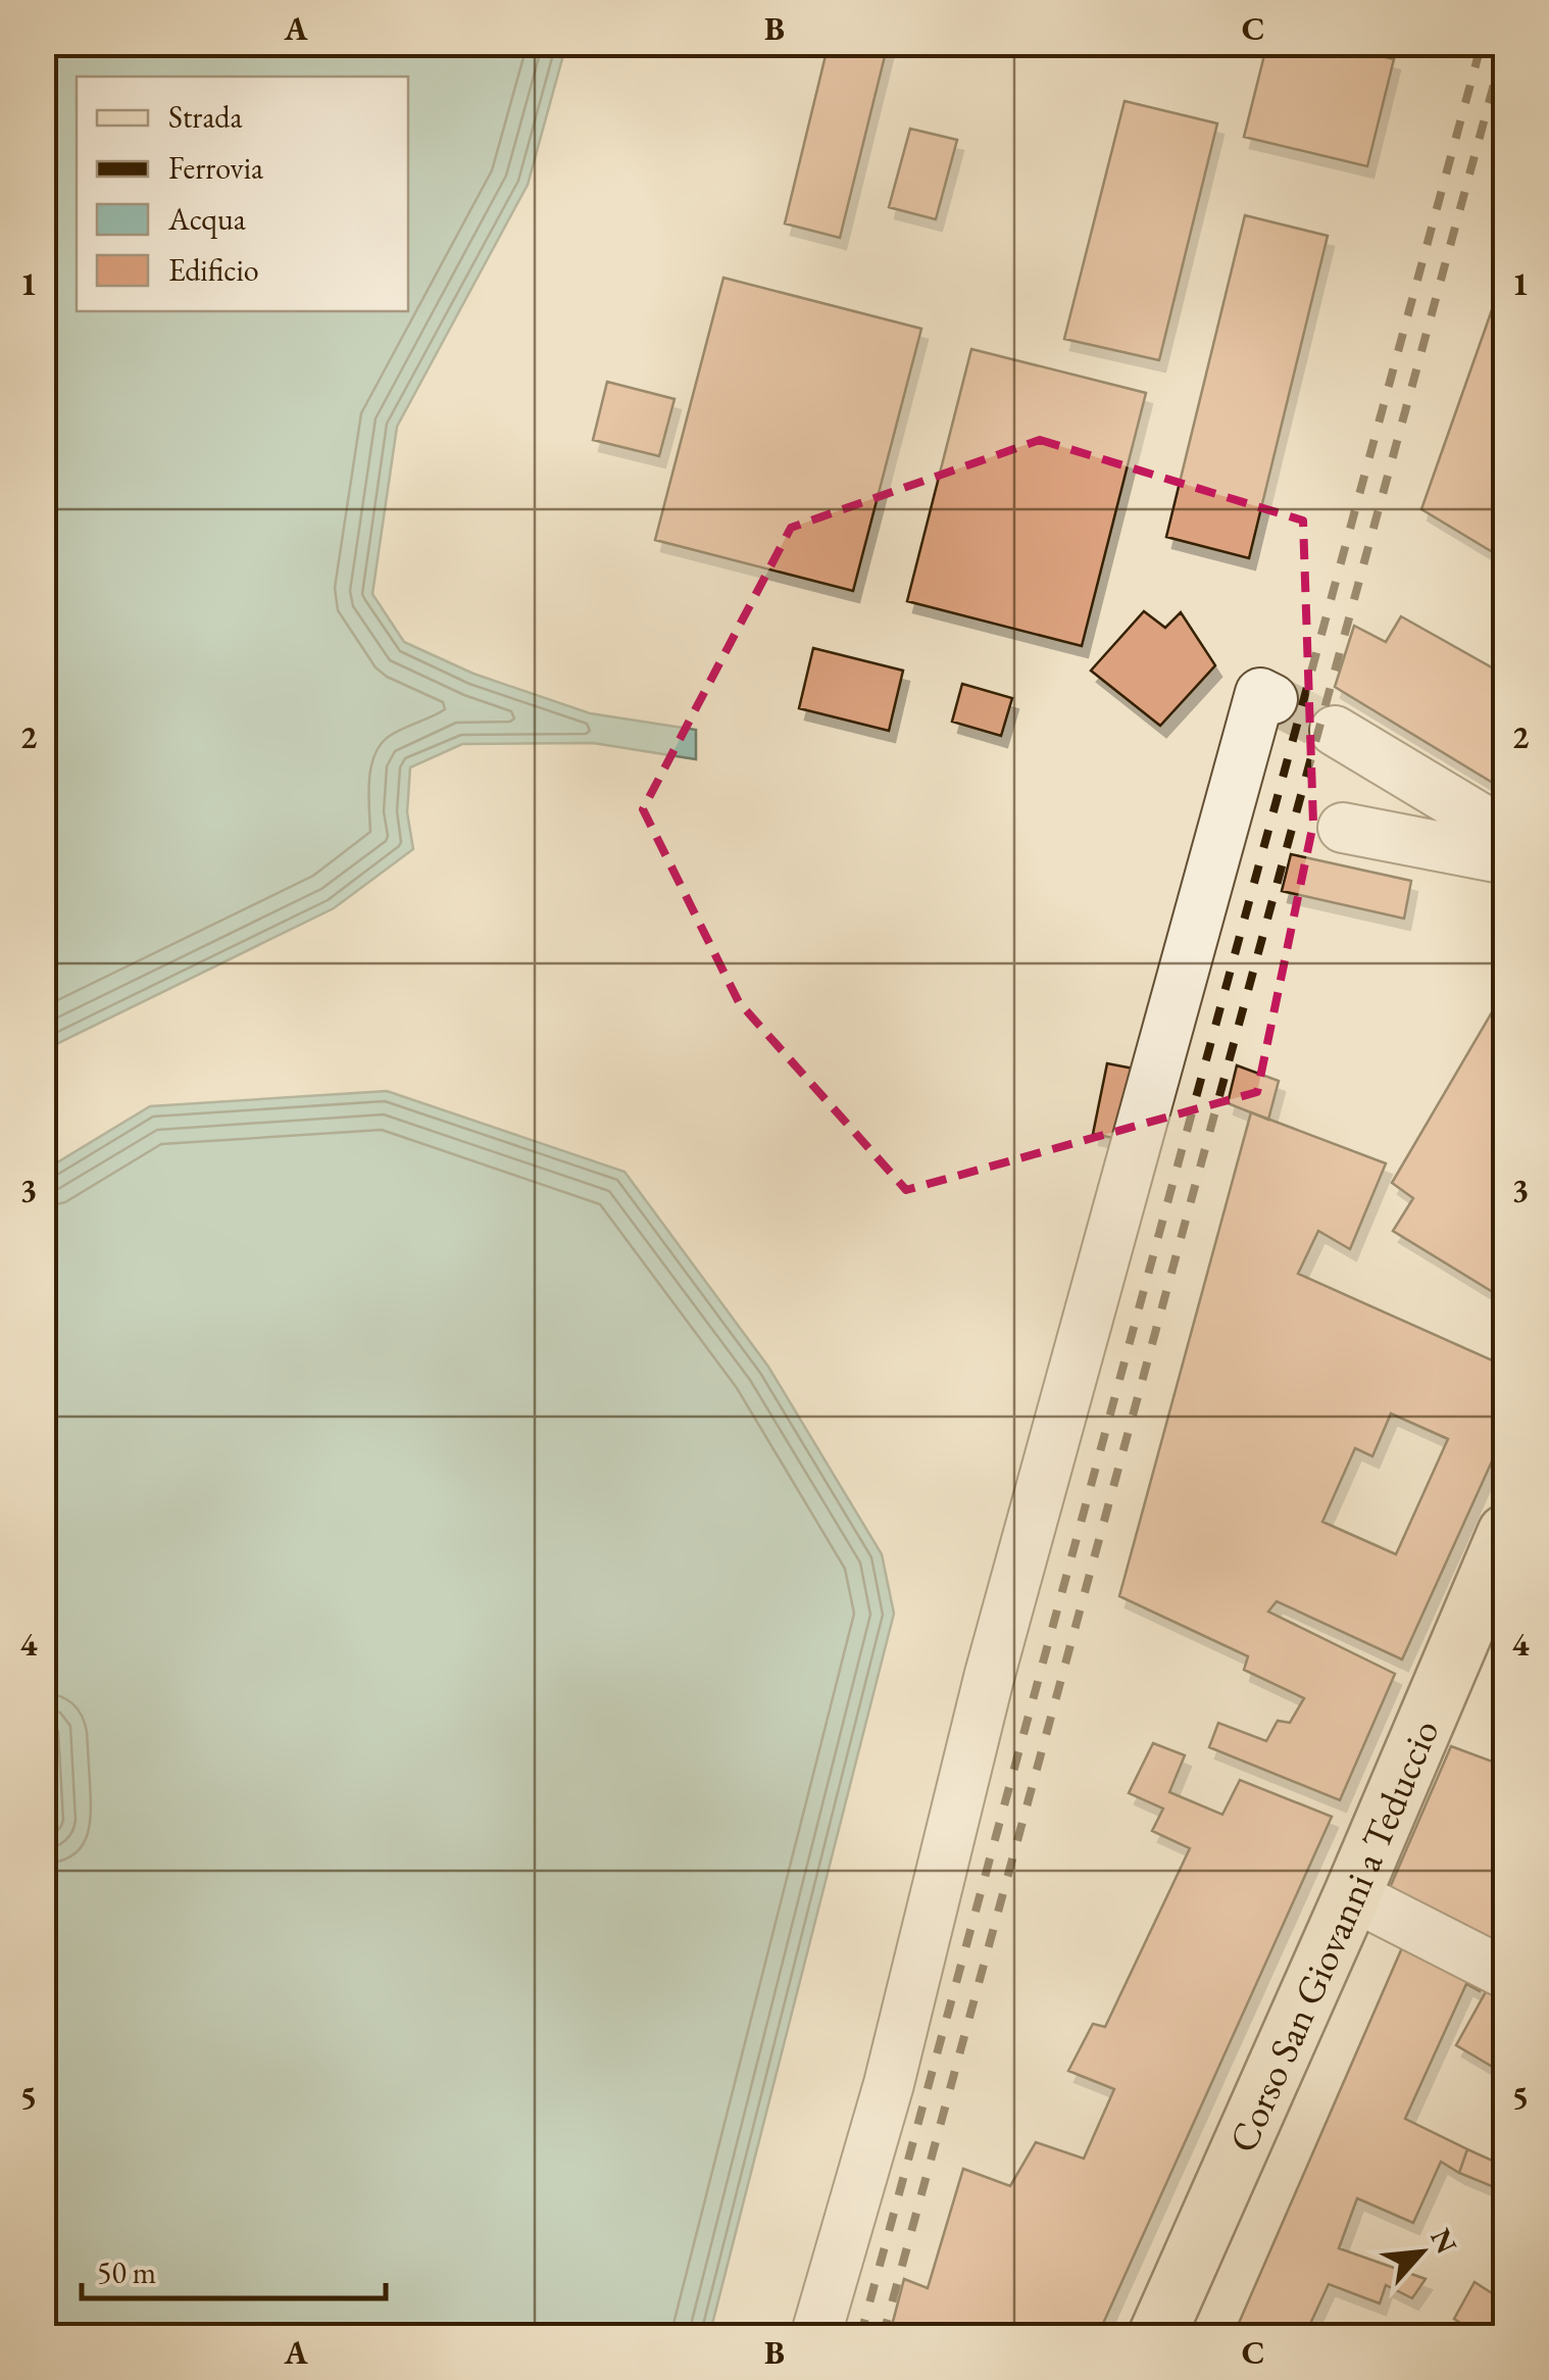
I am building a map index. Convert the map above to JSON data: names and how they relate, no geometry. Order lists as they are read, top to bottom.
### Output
{
  "streets": {
    "main road": ["Corso San Giovanni a Teduccio"]
  },
  "legend": [
    "Strada",
    "Ferrovia",
    "Acqua",
    "Edificio"
  ],
  "scale_bar": "50 m",
  "north": "top right",
  "grid": {
    "columns": ["A", "B", "C"],
    "rows": [
      "1",
      "2",
      "3",
      "4",
      "5"
    ]
  }
}
